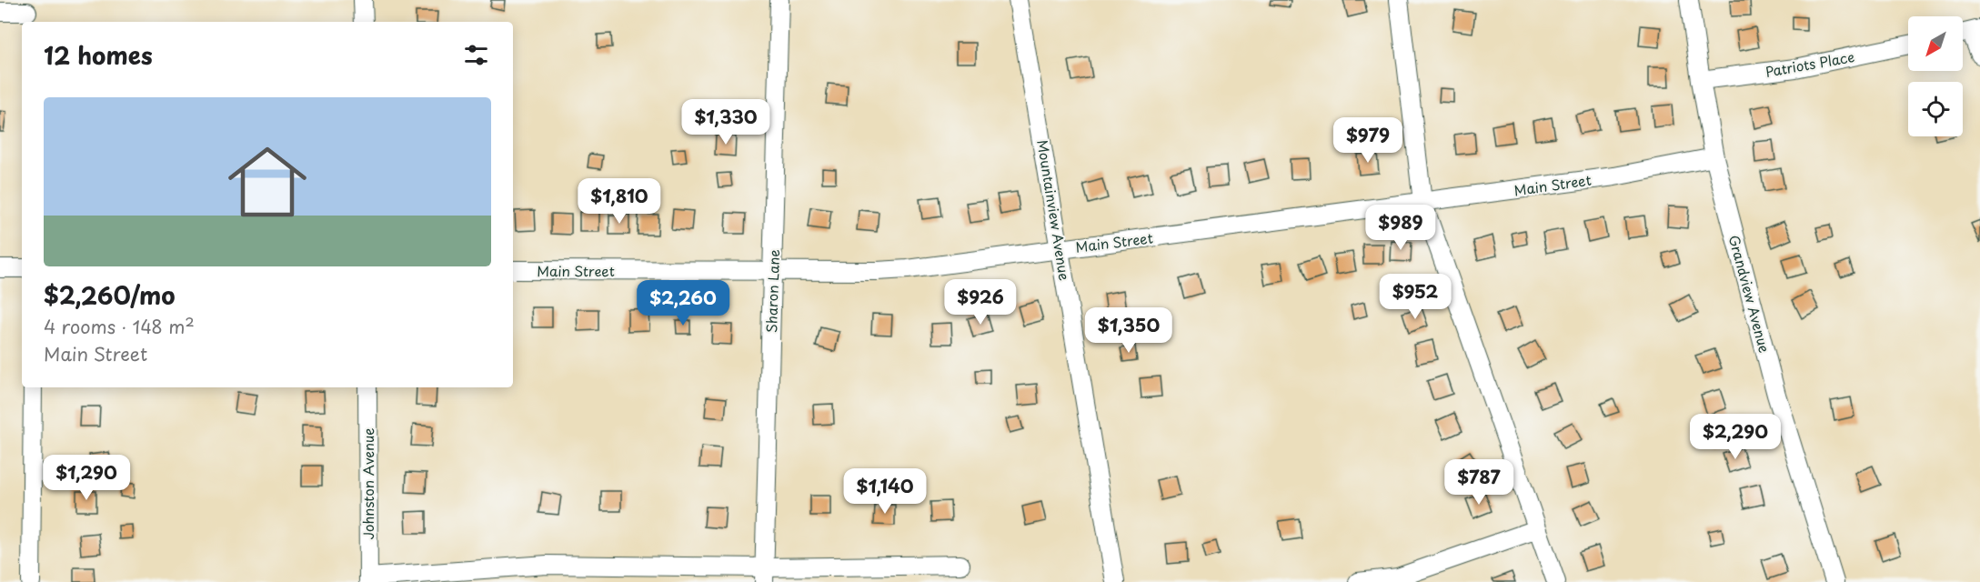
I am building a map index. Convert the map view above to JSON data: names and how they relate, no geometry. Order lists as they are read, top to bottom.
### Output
{
  "streets": {
    "street": [
      "Patriots Place",
      "Main Street",
      "Mountainview Avenue",
      "Sharon Lane",
      "Grandview Avenue",
      "Johnston Avenue"
    ]
  },
  "crossings": [
    ["Patriots Place", "Grandview Avenue"],
    ["Main Street", "Mountainview Avenue"],
    ["Main Street", "Sharon Lane"],
    ["Main Street", "Grandview Avenue"]
  ],
  "north": "bottom left",
  "page": {
    "heading": "12 homes",
    "list": [
      {
        "name": "$2,260/mo",
        "note": "4 rooms · 148 m² · Main Street"
      }
    ],
    "price": [
      "$1,330",
      "$979",
      "$1,810",
      "$989",
      "$952",
      "$926",
      "$2,260",
      "$1,350",
      "$2,290",
      "$1,290",
      "$787",
      "$1,140"
    ]
  }
}
